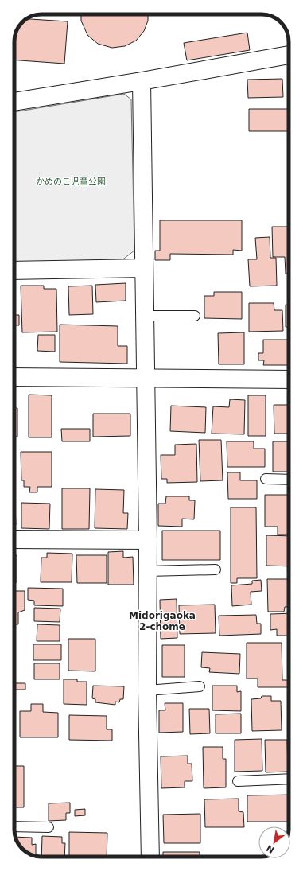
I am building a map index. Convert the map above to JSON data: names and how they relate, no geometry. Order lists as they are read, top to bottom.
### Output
{
  "districts": ["Midorigaoka 2-chome"],
  "parks": ["かめのこ児童公園"],
  "north": "bottom left"
}
